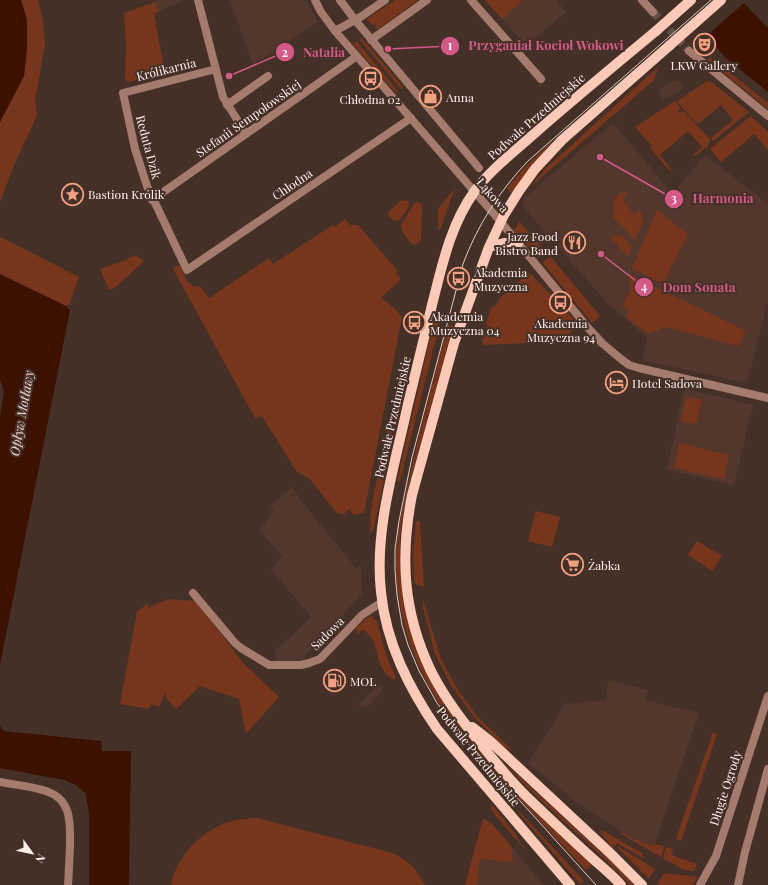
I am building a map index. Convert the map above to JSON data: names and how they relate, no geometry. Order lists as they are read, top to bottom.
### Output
{
  "streets": {
    "main road": ["Podwale Przedmiejskie"],
    "street": [
      "Królikarnia",
      "Stefanii Sempołowskiej",
      "Reduta Dzik",
      "Chłodna",
      "Łąkowa",
      "Sadowa",
      "Długie Ogrody"
    ]
  },
  "crossings": [
    ["Królikarnia", "Stefanii Sempołowskiej"],
    ["Królikarnia", "Reduta Dzik"],
    ["Podwale Przedmiejskie", "Łąkowa"],
    ["Podwale Przedmiejskie", "Sadowa"],
    ["Stefanii Sempołowskiej", "Reduta Dzik"],
    ["Stefanii Sempołowskiej", "Łąkowa"],
    ["Reduta Dzik", "Chłodna"],
    ["Chłodna", "Łąkowa"]
  ],
  "water": ["Opływ Motławy"],
  "places": {
    "theatre": ["LKW Gallery"],
    "other": [
      "Przyganiał Kocioł Wokowi",
      "Natalia",
      "Harmonia",
      "Dom Sonata"
    ],
    "bus stop": [
      "Chłodna 02",
      "Akademia Muzyczna",
      "Akademia Muzyczna 94",
      "Akademia Muzyczna 04"
    ],
    "shop": ["Anna"],
    "place": ["Bastion Królik"],
    "restaurant": ["Jazz Food Bistro Band"],
    "hotel": ["Hotel Sadova"],
    "supermarket": ["Żabka"],
    "fuel station": ["MOL"]
  },
  "north": "bottom right"
}
